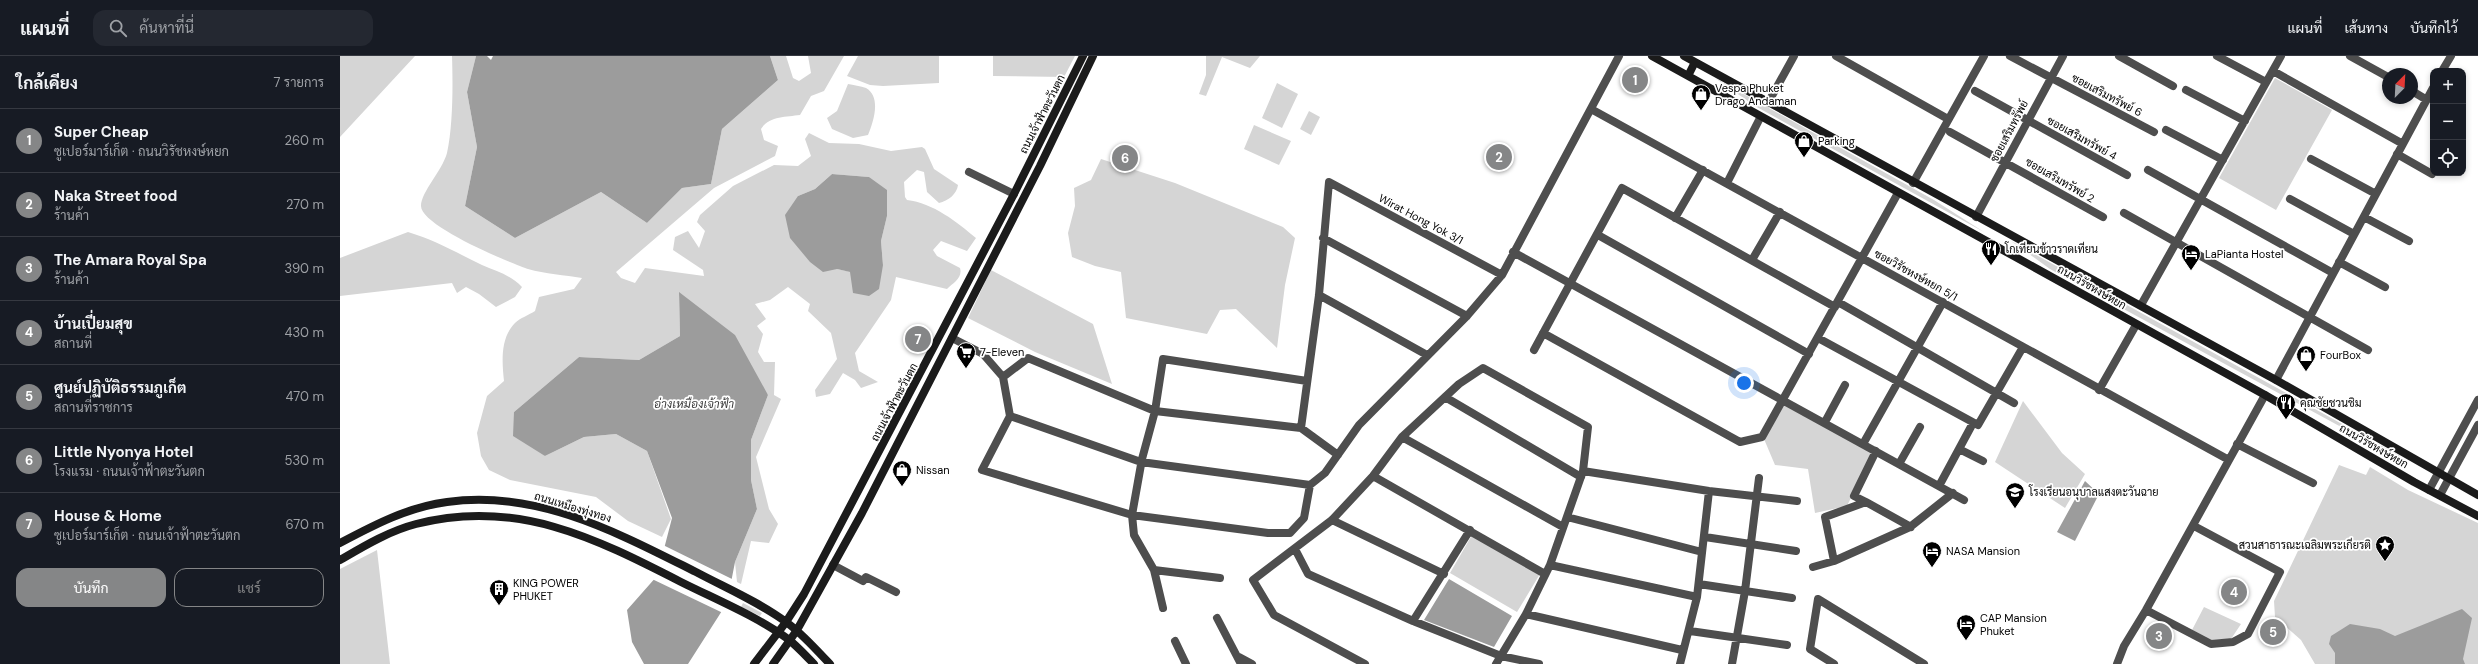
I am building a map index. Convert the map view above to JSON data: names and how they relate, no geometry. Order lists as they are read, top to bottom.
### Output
{
  "streets": {
    "main road": ["ถนนเจ้าฟ้าตะวันตก", "ถนนวิรัชหงษ์หยก", "ถนนเหมืองทุ่งทอง"],
    "street": [
      "ซอยเสริมทรัพย์ 6",
      "ซอยเสริมทรัพย์",
      "ซอยเสริมทรัพย์ 4",
      "ซอยเสริมทรัพย์ 2",
      "Wirat Hong Yok 3/1",
      "ซอยวิรัชหงษ์หยก 5/1"
    ]
  },
  "crossings": [
    ["ซอยเสริมทรัพย์ 6", "ซอยเสริมทรัพย์"],
    ["ถนนเจ้าฟ้าตะวันตก", "ถนนเหมืองทุ่งทอง"],
    ["ซอยเสริมทรัพย์", "ซอยเสริมทรัพย์ 4"],
    ["ซอยเสริมทรัพย์", "ซอยเสริมทรัพย์ 2"],
    ["ซอยเสริมทรัพย์", "ถนนวิรัชหงษ์หยก"]
  ],
  "water": ["อ่างเหมืองเจ้าฟ้า"],
  "places": {
    "shop": [
      "Vespa Phuket Drago Andaman",
      "Parking",
      "FourBox",
      "Nissan"
    ],
    "restaurant": ["โกเทียนข้าวราดเทียน", "คุณชัยชวนชิม"],
    "hotel": ["LaPianta Hostel", "NASA Mansion", "CAP Mansion Phuket"],
    "supermarket": ["7-Eleven"],
    "school or university": ["โรงเรียนอนุบาลแสงตะวันฉาย"],
    "place": ["สวนสาธารณะเฉลิมพระเกียรติ"],
    "building": ["KING POWER PHUKET"]
  },
  "north": "top right",
  "page": {
    "header": "แผนที่",
    "search": "ค้นหาที่นี่",
    "nav": ["แผนที่", "เส้นทาง", "บันทึกไว้"],
    "heading": ["ใกล้เคียง", "7 รายการ"],
    "pins": [
      "1",
      "2",
      "6",
      "7",
      "4",
      "5",
      "3"
    ],
    "map_buttons": ["+", "−"],
    "list": [
      {
        "mark": "1",
        "name": "Super Cheap",
        "note": "ซูเปอร์มาร์เก็ต · ถนนวิรัชหงษ์หยก",
        "value": "260 m"
      },
      {
        "mark": "2",
        "name": "Naka Street food",
        "note": "ร้านค้า",
        "value": "270 m"
      },
      {
        "mark": "3",
        "name": "The Amara Royal Spa",
        "note": "ร้านค้า",
        "value": "390 m"
      },
      {
        "mark": "4",
        "name": "บ้านเปี่ยมสุข",
        "note": "สถานที่",
        "value": "430 m"
      },
      {
        "mark": "5",
        "name": "ศูนย์ปฏิบัติธรรมภูเก็ต",
        "note": "สถานที่ราชการ",
        "value": "470 m"
      },
      {
        "mark": "6",
        "name": "Little Nyonya Hotel",
        "note": "โรงแรม · ถนนเจ้าฟ้าตะวันตก",
        "value": "530 m"
      },
      {
        "mark": "7",
        "name": "House & Home",
        "note": "ซูเปอร์มาร์เก็ต · ถนนเจ้าฟ้าตะวันตก",
        "value": "670 m"
      }
    ],
    "buttons": ["บันทึก", "แชร์"]
  }
}
